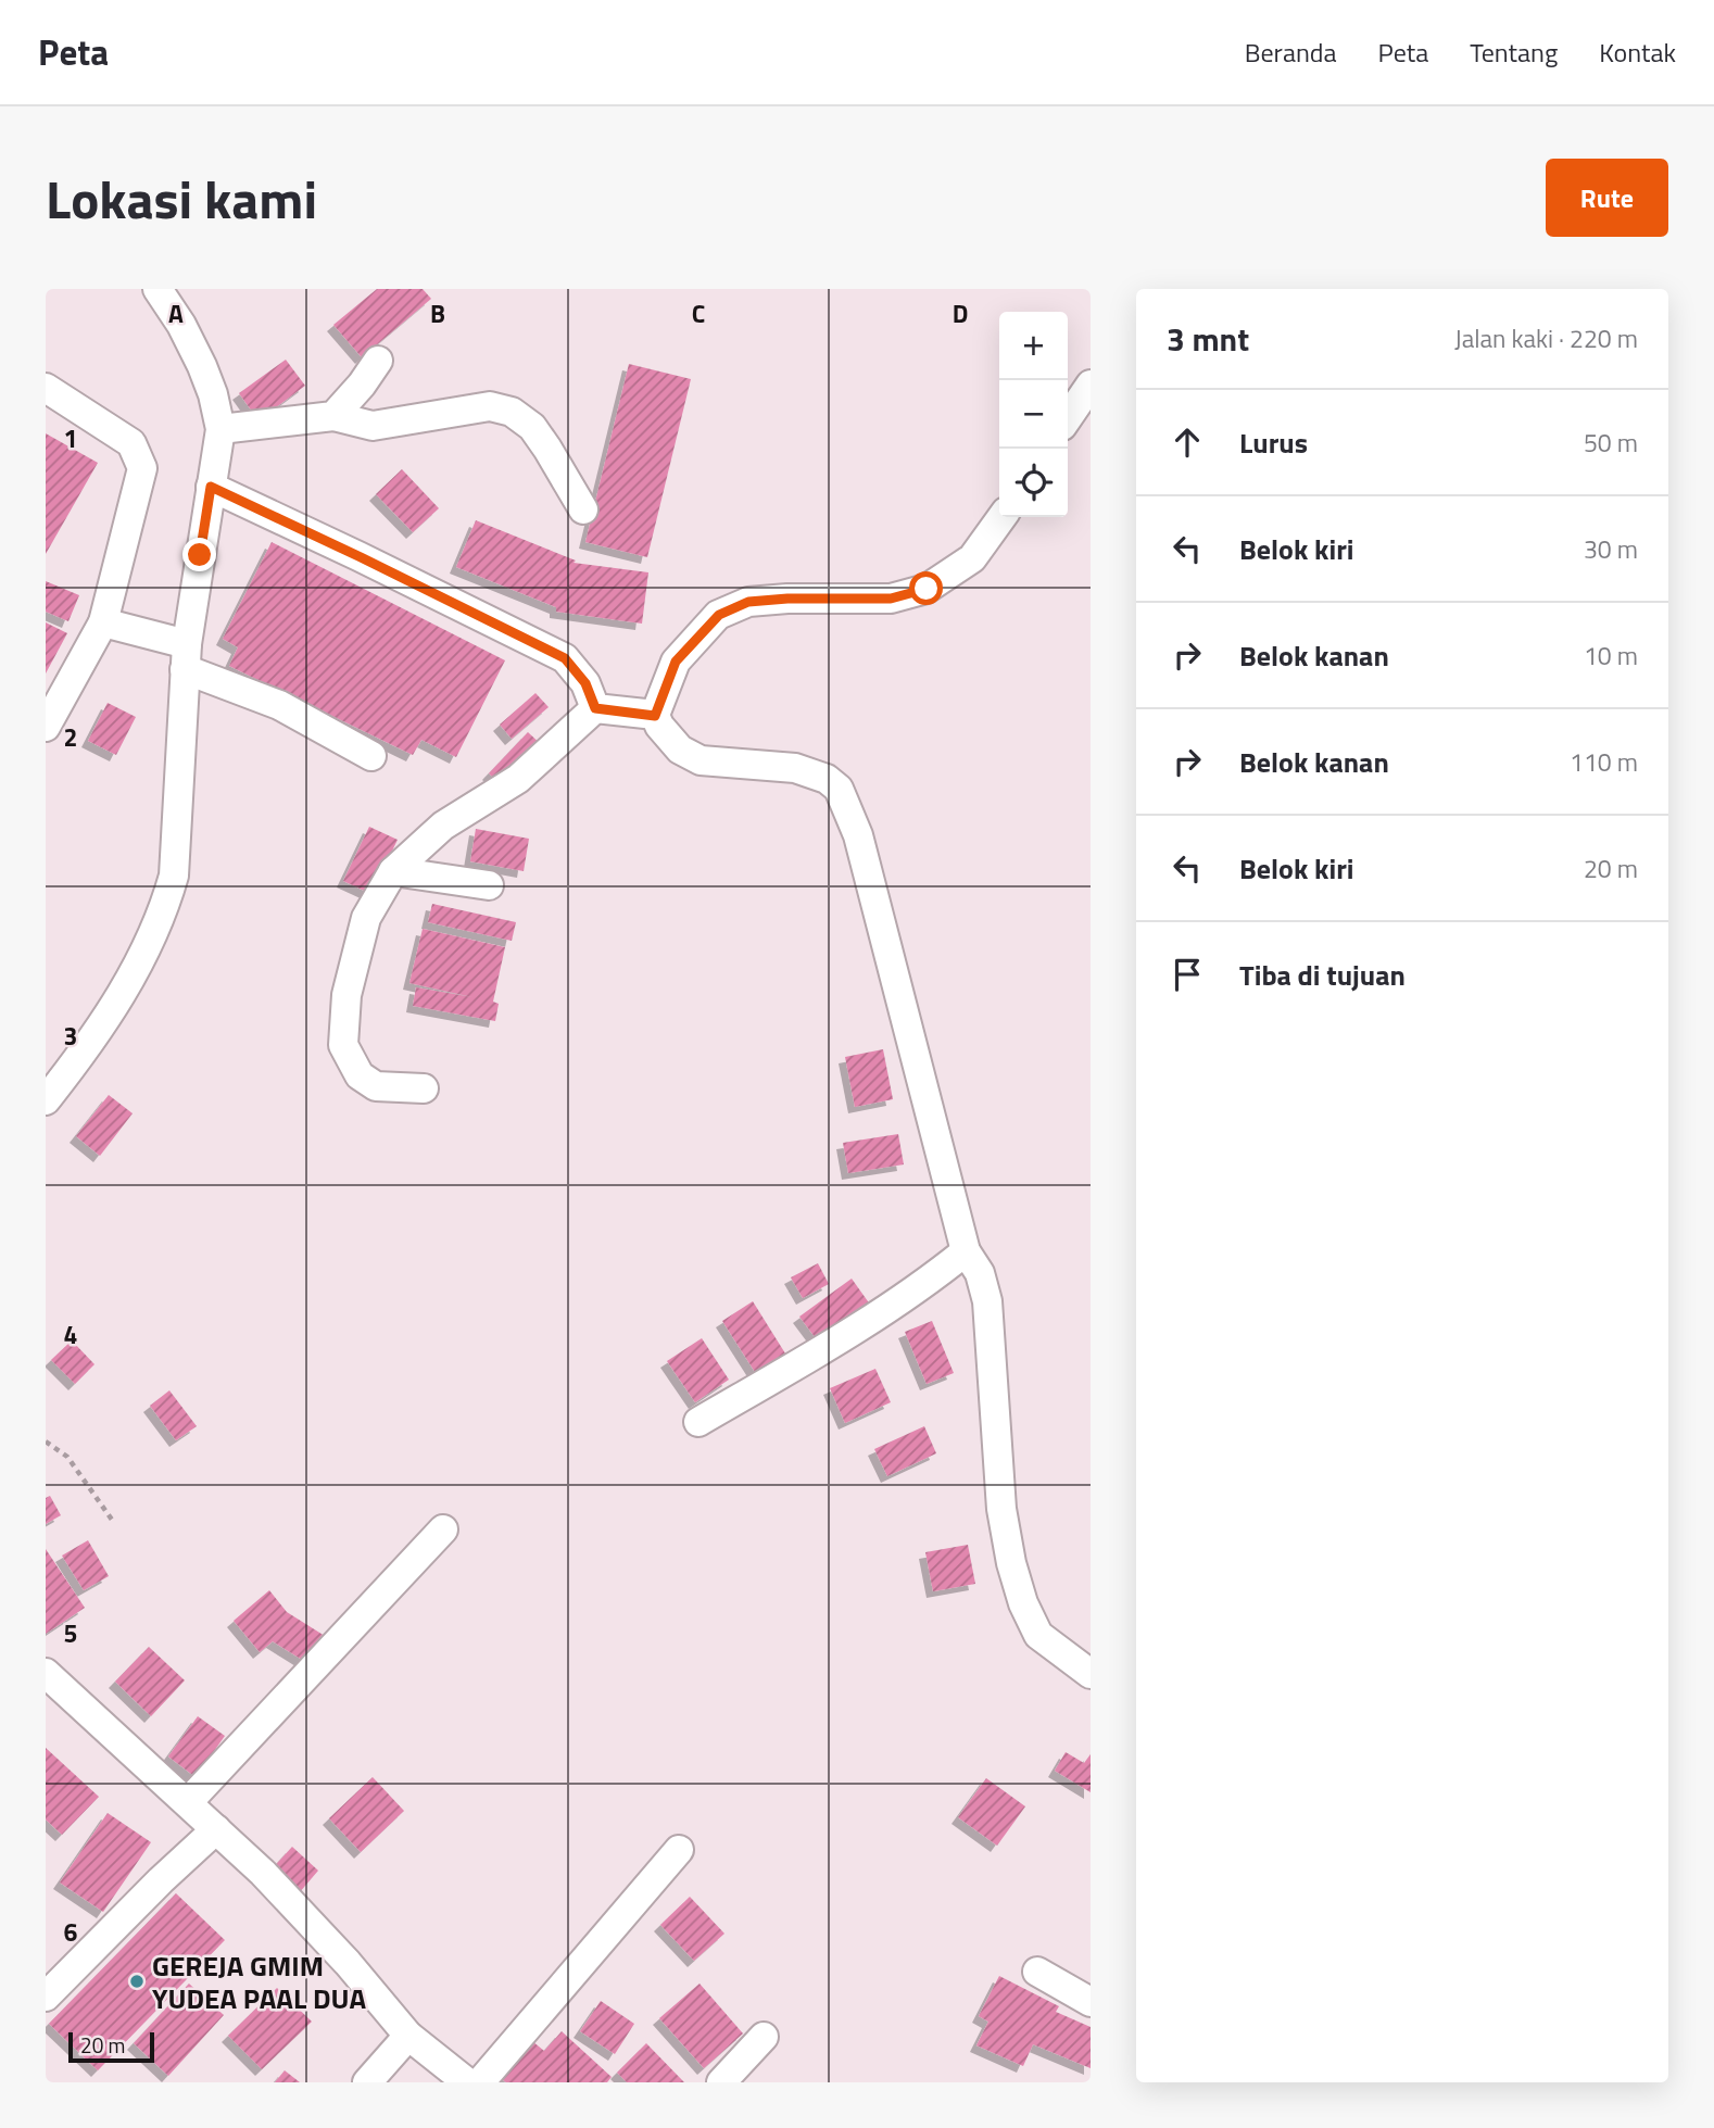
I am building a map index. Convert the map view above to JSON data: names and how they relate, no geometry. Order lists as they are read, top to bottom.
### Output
{
  "places": ["GEREJA GMIM YUDEA PAAL DUA"],
  "scale_bar": "20 m",
  "page": {
    "header": "Peta",
    "nav": [
      "Beranda",
      "Peta",
      "Tentang",
      "Kontak"
    ],
    "title": "Lokasi kami",
    "buttons": "Rute",
    "heading": ["3 mnt", "Jalan kaki · 220 m"],
    "map_buttons": ["+", "−"],
    "list": [
      ["Lurus", "50 m"],
      ["Belok kiri", "30 m"],
      ["Belok kanan", "10 m"],
      ["Belok kanan", "110 m"],
      ["Belok kiri", "20 m"],
      "Tiba di tujuan"
    ],
    "scale": "20 m"
  },
  "grid": {
    "columns": [
      "A",
      "B",
      "C",
      "D"
    ],
    "rows": [
      "1",
      "2",
      "3",
      "4",
      "5",
      "6"
    ]
  }
}
